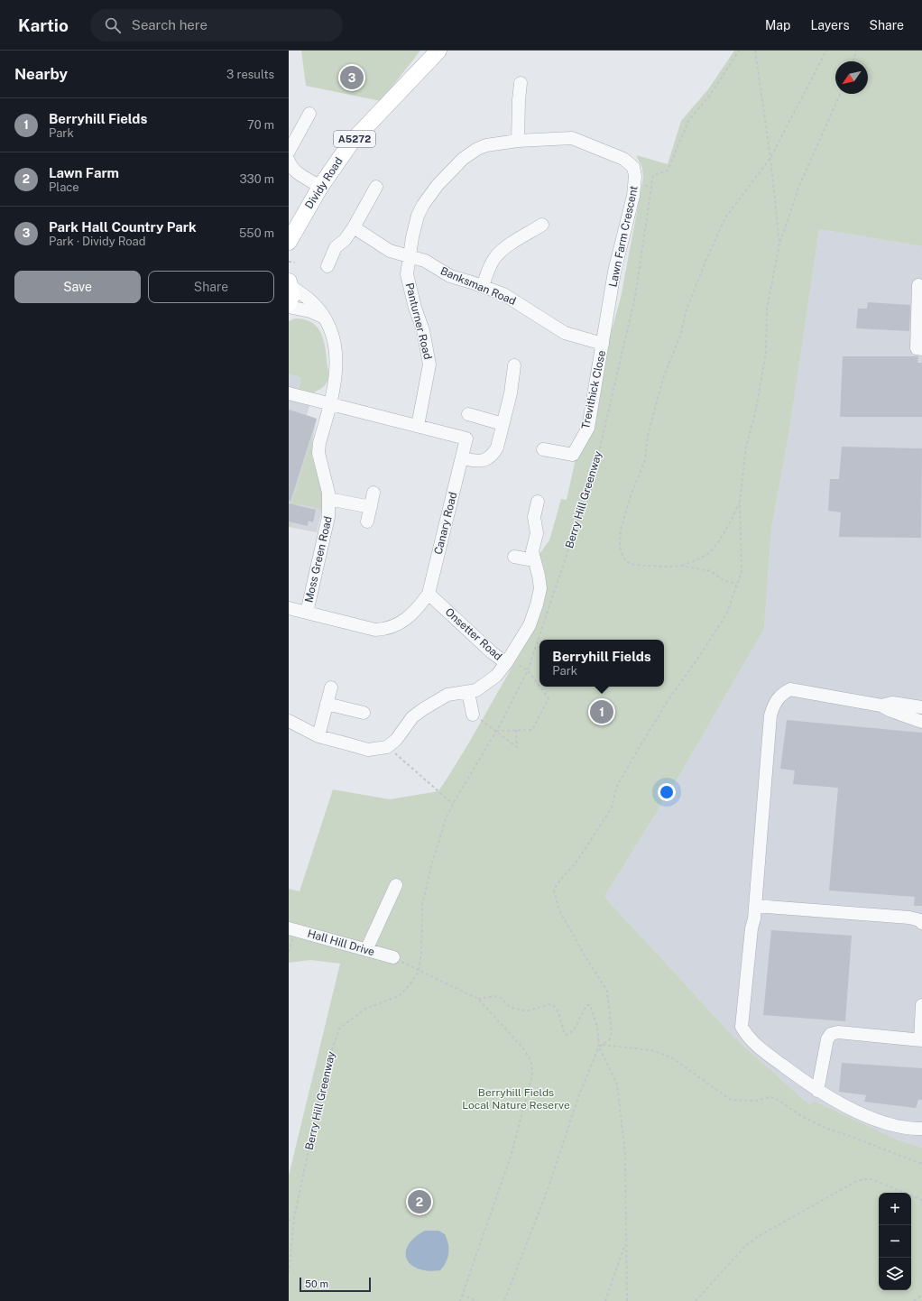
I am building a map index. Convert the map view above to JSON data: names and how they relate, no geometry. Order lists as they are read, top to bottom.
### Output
{
  "streets": {
    "main road": ["A5272", "Dividy Road"],
    "street": [
      "Lawn Farm Crescent",
      "Banksman Road",
      "Panturner Road",
      "Trevithick Close",
      "Canary Road",
      "Moss Green Road",
      "Onsetter Road",
      "Hall Hill Drive"
    ],
    "path": ["Berry Hill Greenway"]
  },
  "crossings": [
    ["Lawn Farm Crescent", "Banksman Road"],
    ["Lawn Farm Crescent", "Panturner Road"],
    ["Lawn Farm Crescent", "Trevithick Close"],
    ["Banksman Road", "Panturner Road"],
    ["Banksman Road", "Trevithick Close"],
    ["Panturner Road", "Canary Road"],
    ["Canary Road", "Moss Green Road"],
    ["Canary Road", "Onsetter Road"]
  ],
  "parks": ["Berryhill Fields Local Nature Reserve"],
  "scale_bar": "50 m",
  "north": "bottom left",
  "page": {
    "header": "Kartio",
    "search": "Search here",
    "nav": ["Map", "Layers", "Share"],
    "heading": ["Nearby", "3 results"],
    "pins": ["3", "1", "2"],
    "list": [
      {
        "mark": "1",
        "name": "Berryhill Fields",
        "note": "Park",
        "value": "70 m"
      },
      {
        "mark": "2",
        "name": "Lawn Farm",
        "note": "Place",
        "value": "330 m"
      },
      {
        "mark": "3",
        "name": "Park Hall Country Park",
        "note": "Park · Dividy Road",
        "value": "550 m"
      }
    ],
    "buttons": ["Save", "Share"],
    "popup": ["Berryhill Fields", "Park"],
    "map_buttons": ["+", "−"],
    "scale": "50 m"
  }
}
